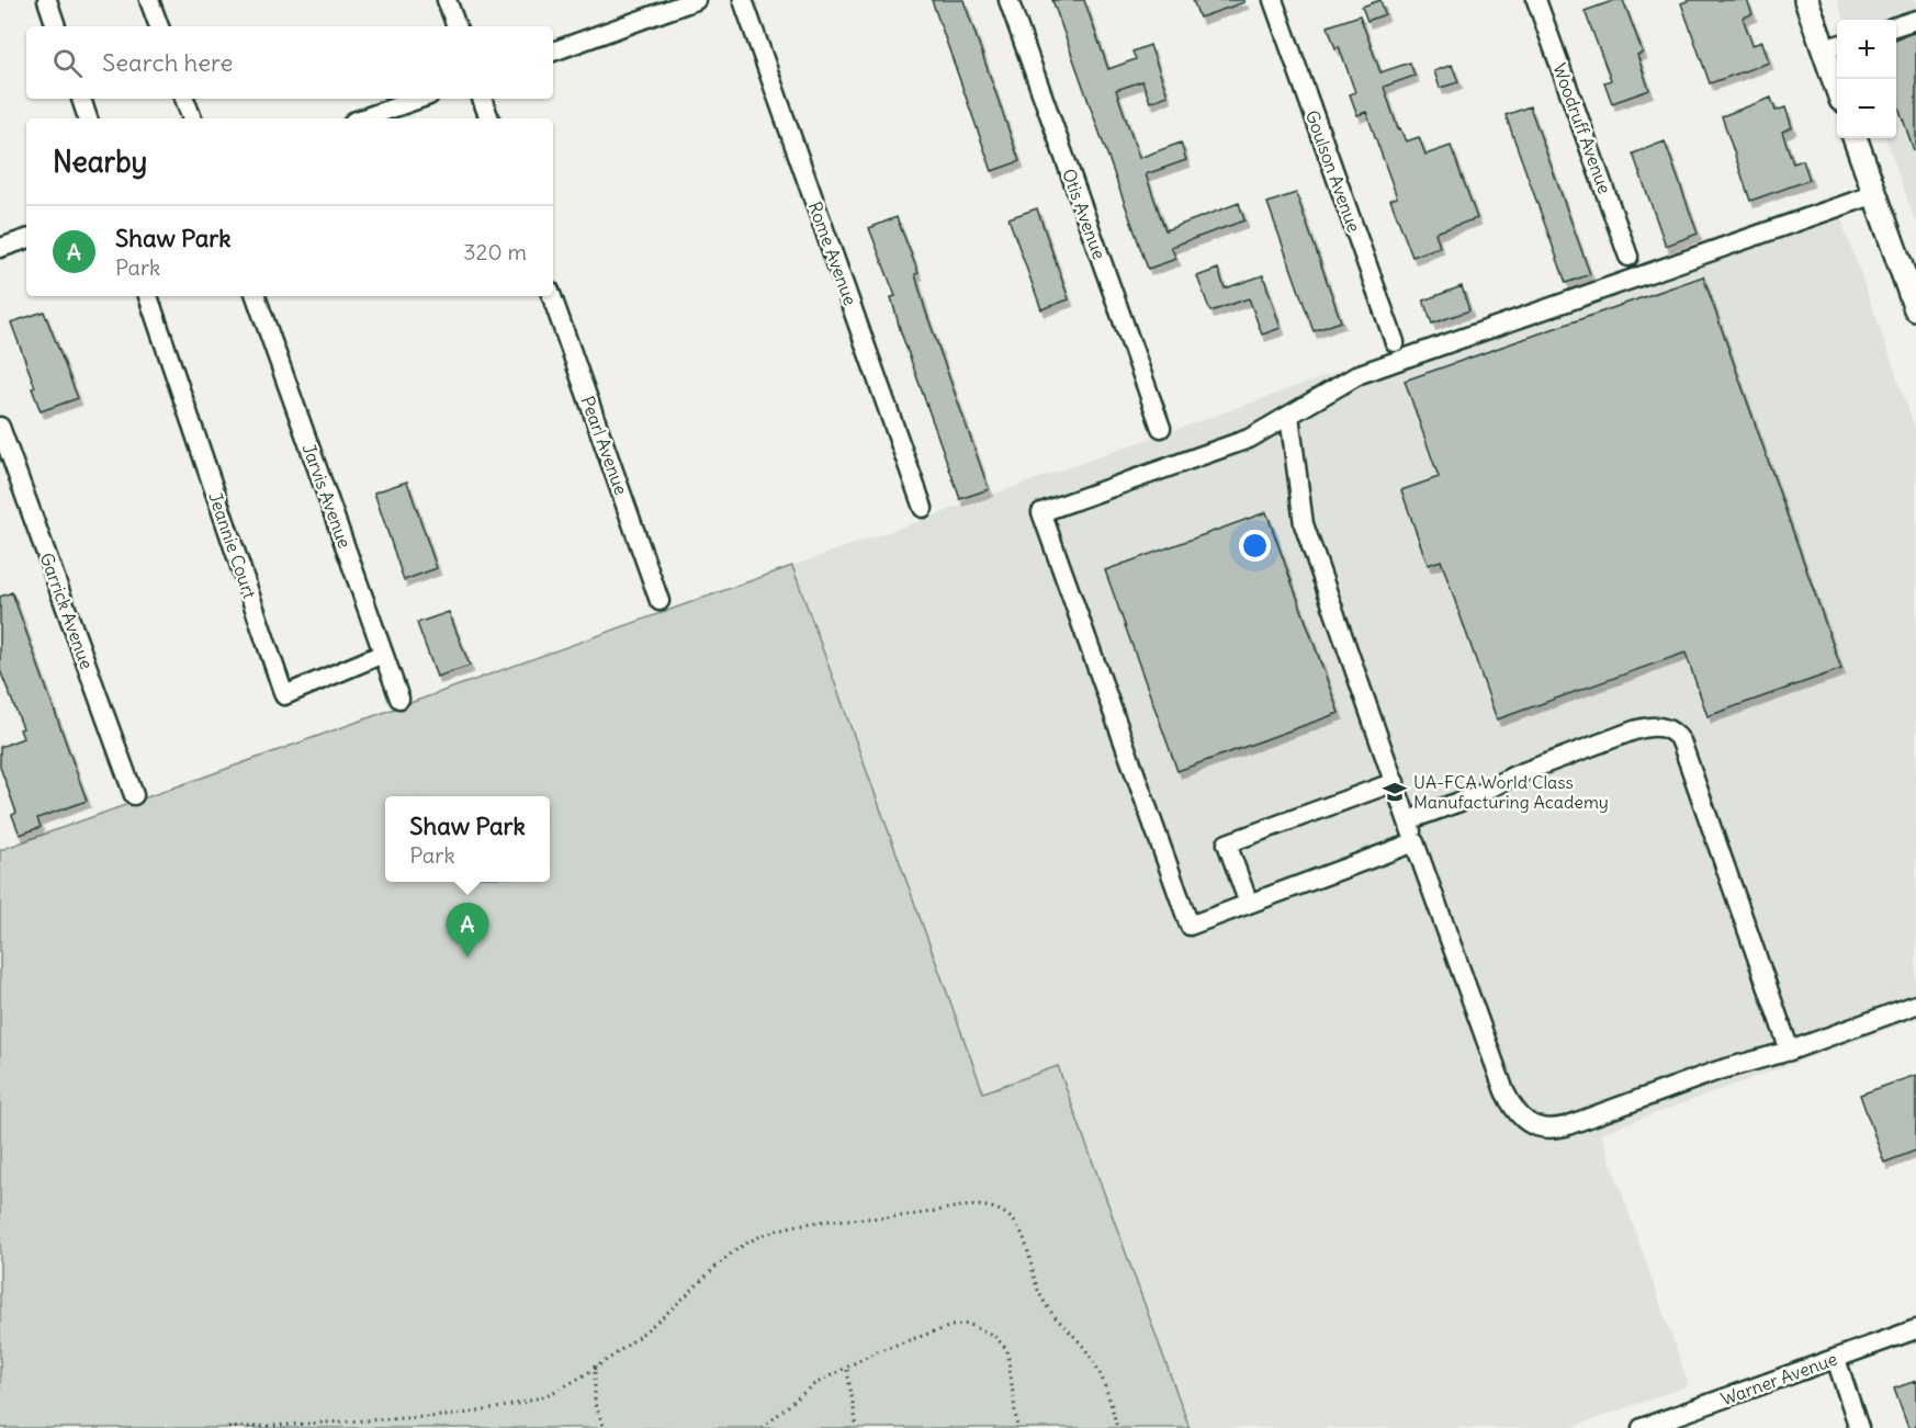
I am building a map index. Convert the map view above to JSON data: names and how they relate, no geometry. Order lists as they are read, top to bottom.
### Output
{
  "streets": {
    "street": [
      "Woodruff Avenue",
      "Goulson Avenue",
      "Otis Avenue",
      "Rome Avenue",
      "Pearl Avenue",
      "Jarvis Avenue",
      "Jeannie Court",
      "Garrick Avenue",
      "Warner Avenue"
    ]
  },
  "crossings": [
    ["Jarvis Avenue", "Jeannie Court"]
  ],
  "places": {
    "school or university": ["UA-FCA World Class Manufacturing Academy"]
  },
  "page": {
    "map_buttons": ["+", "−"],
    "search": "Search here",
    "heading": "Nearby",
    "list": [
      {
        "mark": "A",
        "name": "Shaw Park",
        "note": "Park",
        "value": "320 m"
      }
    ],
    "popup": ["Shaw Park", "Park"],
    "pins": "A"
  }
}
